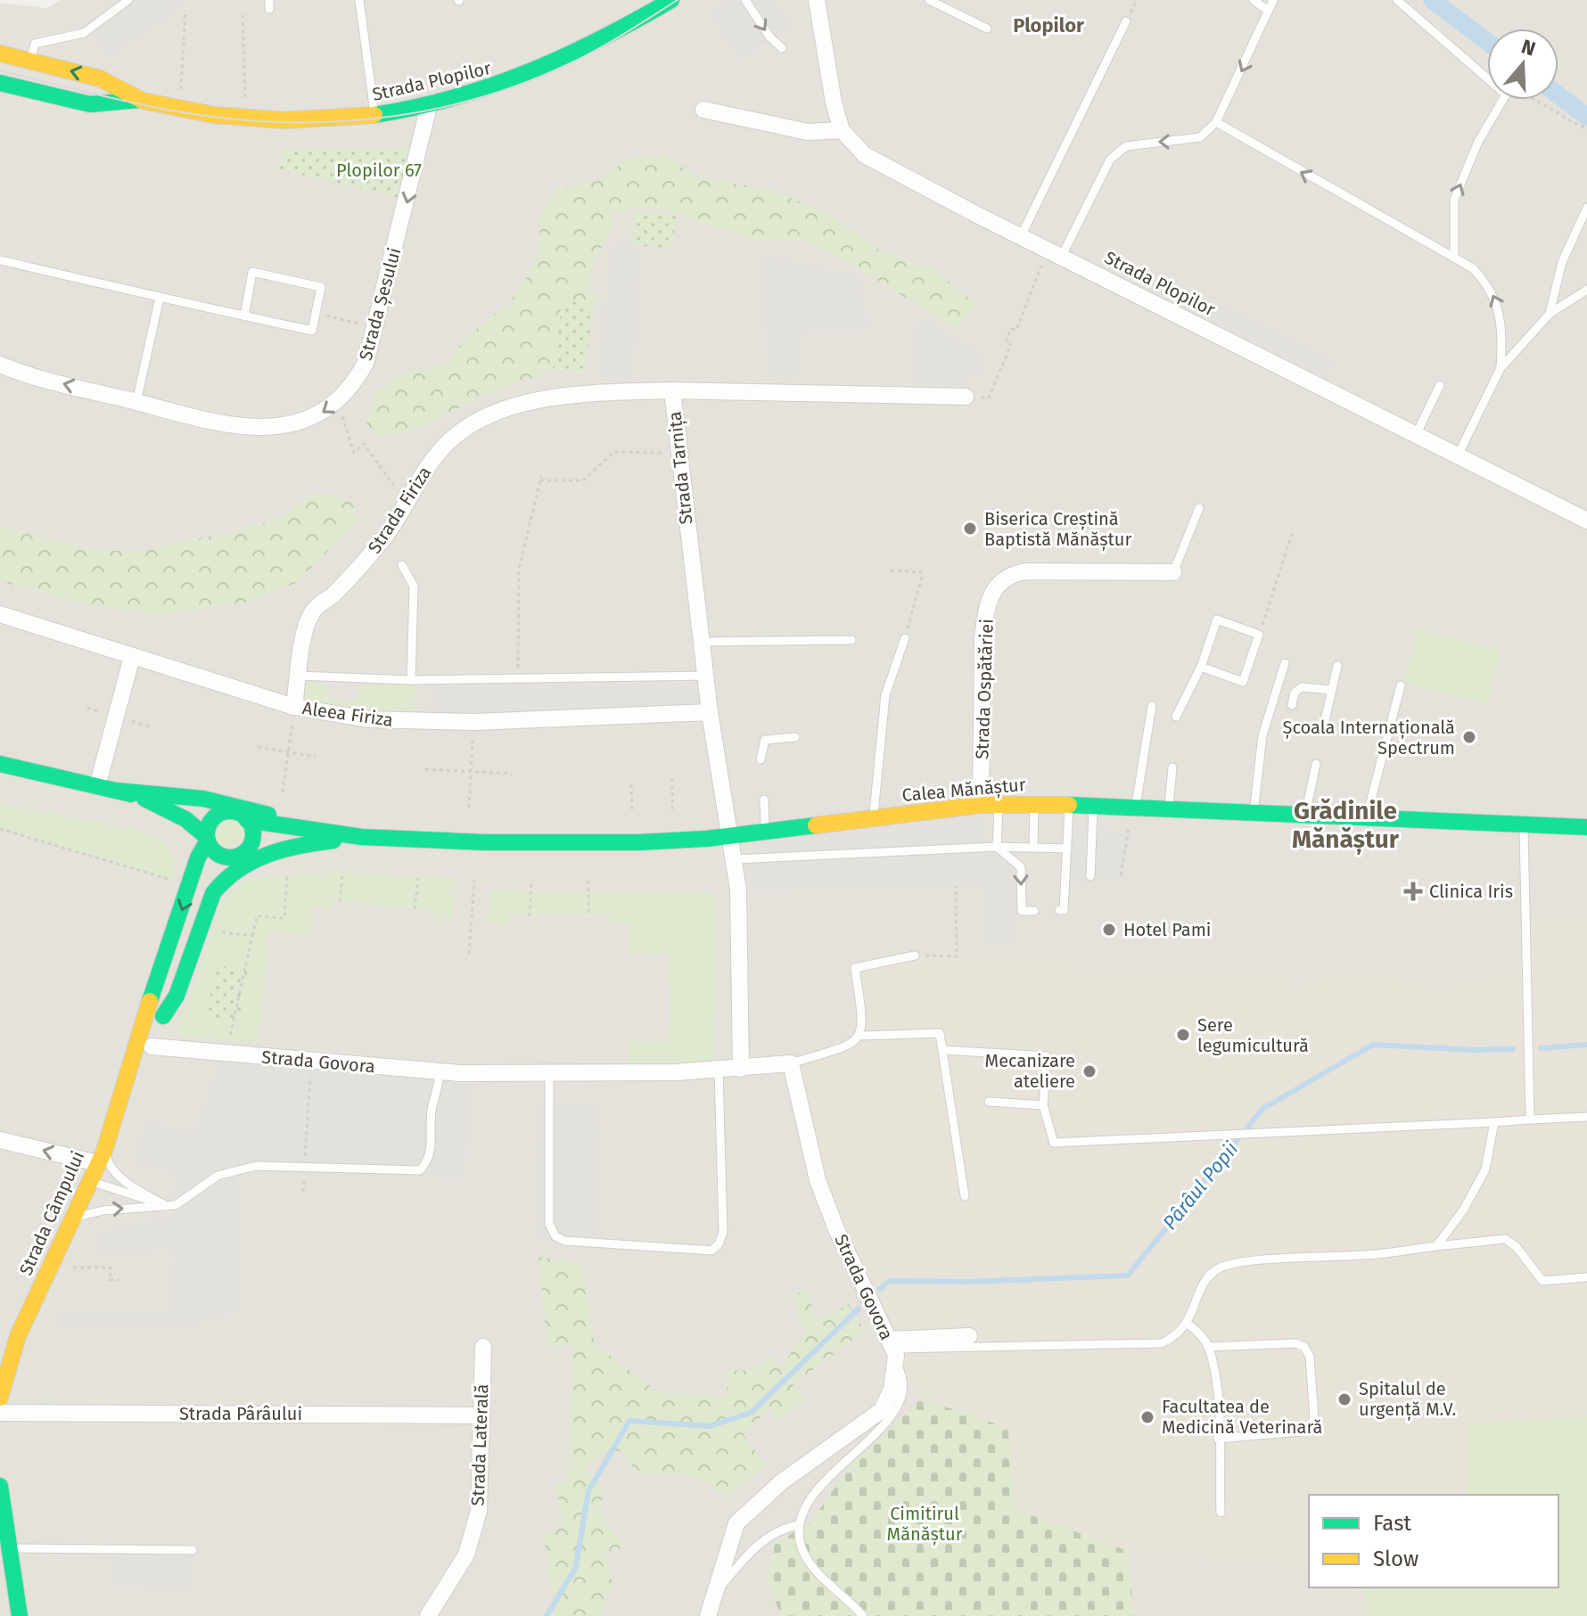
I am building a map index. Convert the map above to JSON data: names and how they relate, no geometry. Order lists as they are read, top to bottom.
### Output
{
  "streets": {
    "main road": ["Strada Plopilor", "Calea Mănăștur", "Strada Câmpului"],
    "street": [
      "Strada Șesului",
      "Strada Tarnița",
      "Strada Firiza",
      "Strada Ospătăriei",
      "Aleea Firiza",
      "Strada Govora",
      "Strada Pârâului",
      "Strada Laterală"
    ]
  },
  "crossings": [
    ["Strada Plopilor", "Strada Șesului"],
    ["Strada Tarnița", "Strada Firiza"],
    ["Strada Tarnița", "Aleea Firiza"],
    ["Strada Tarnița", "Calea Mănăștur"],
    ["Strada Firiza", "Aleea Firiza"],
    ["Strada Ospătăriei", "Calea Mănăștur"],
    ["Calea Mănăștur", "Strada Câmpului"],
    ["Strada Govora", "Strada Câmpului"],
    ["Strada Pârâului", "Strada Laterală"]
  ],
  "districts": ["Plopilor", "Grădinile Mănăștur"],
  "water": ["Pârâul Popii"],
  "parks": ["Plopilor 67", "Cimitirul Mănăștur"],
  "places": {
    "other": [
      "Biserica Creștină Baptistă Mănăștur",
      "Școala Internațională Spectrum",
      "Hotel Pami",
      "Sere legumicultură",
      "Mecanizare ateliere",
      "Spitalul de urgență M.V.",
      "Facultatea de Medicină Veterinară"
    ],
    "health": ["Clinica Iris"]
  },
  "legend": ["Fast", "Slow"],
  "north": "top"
}
